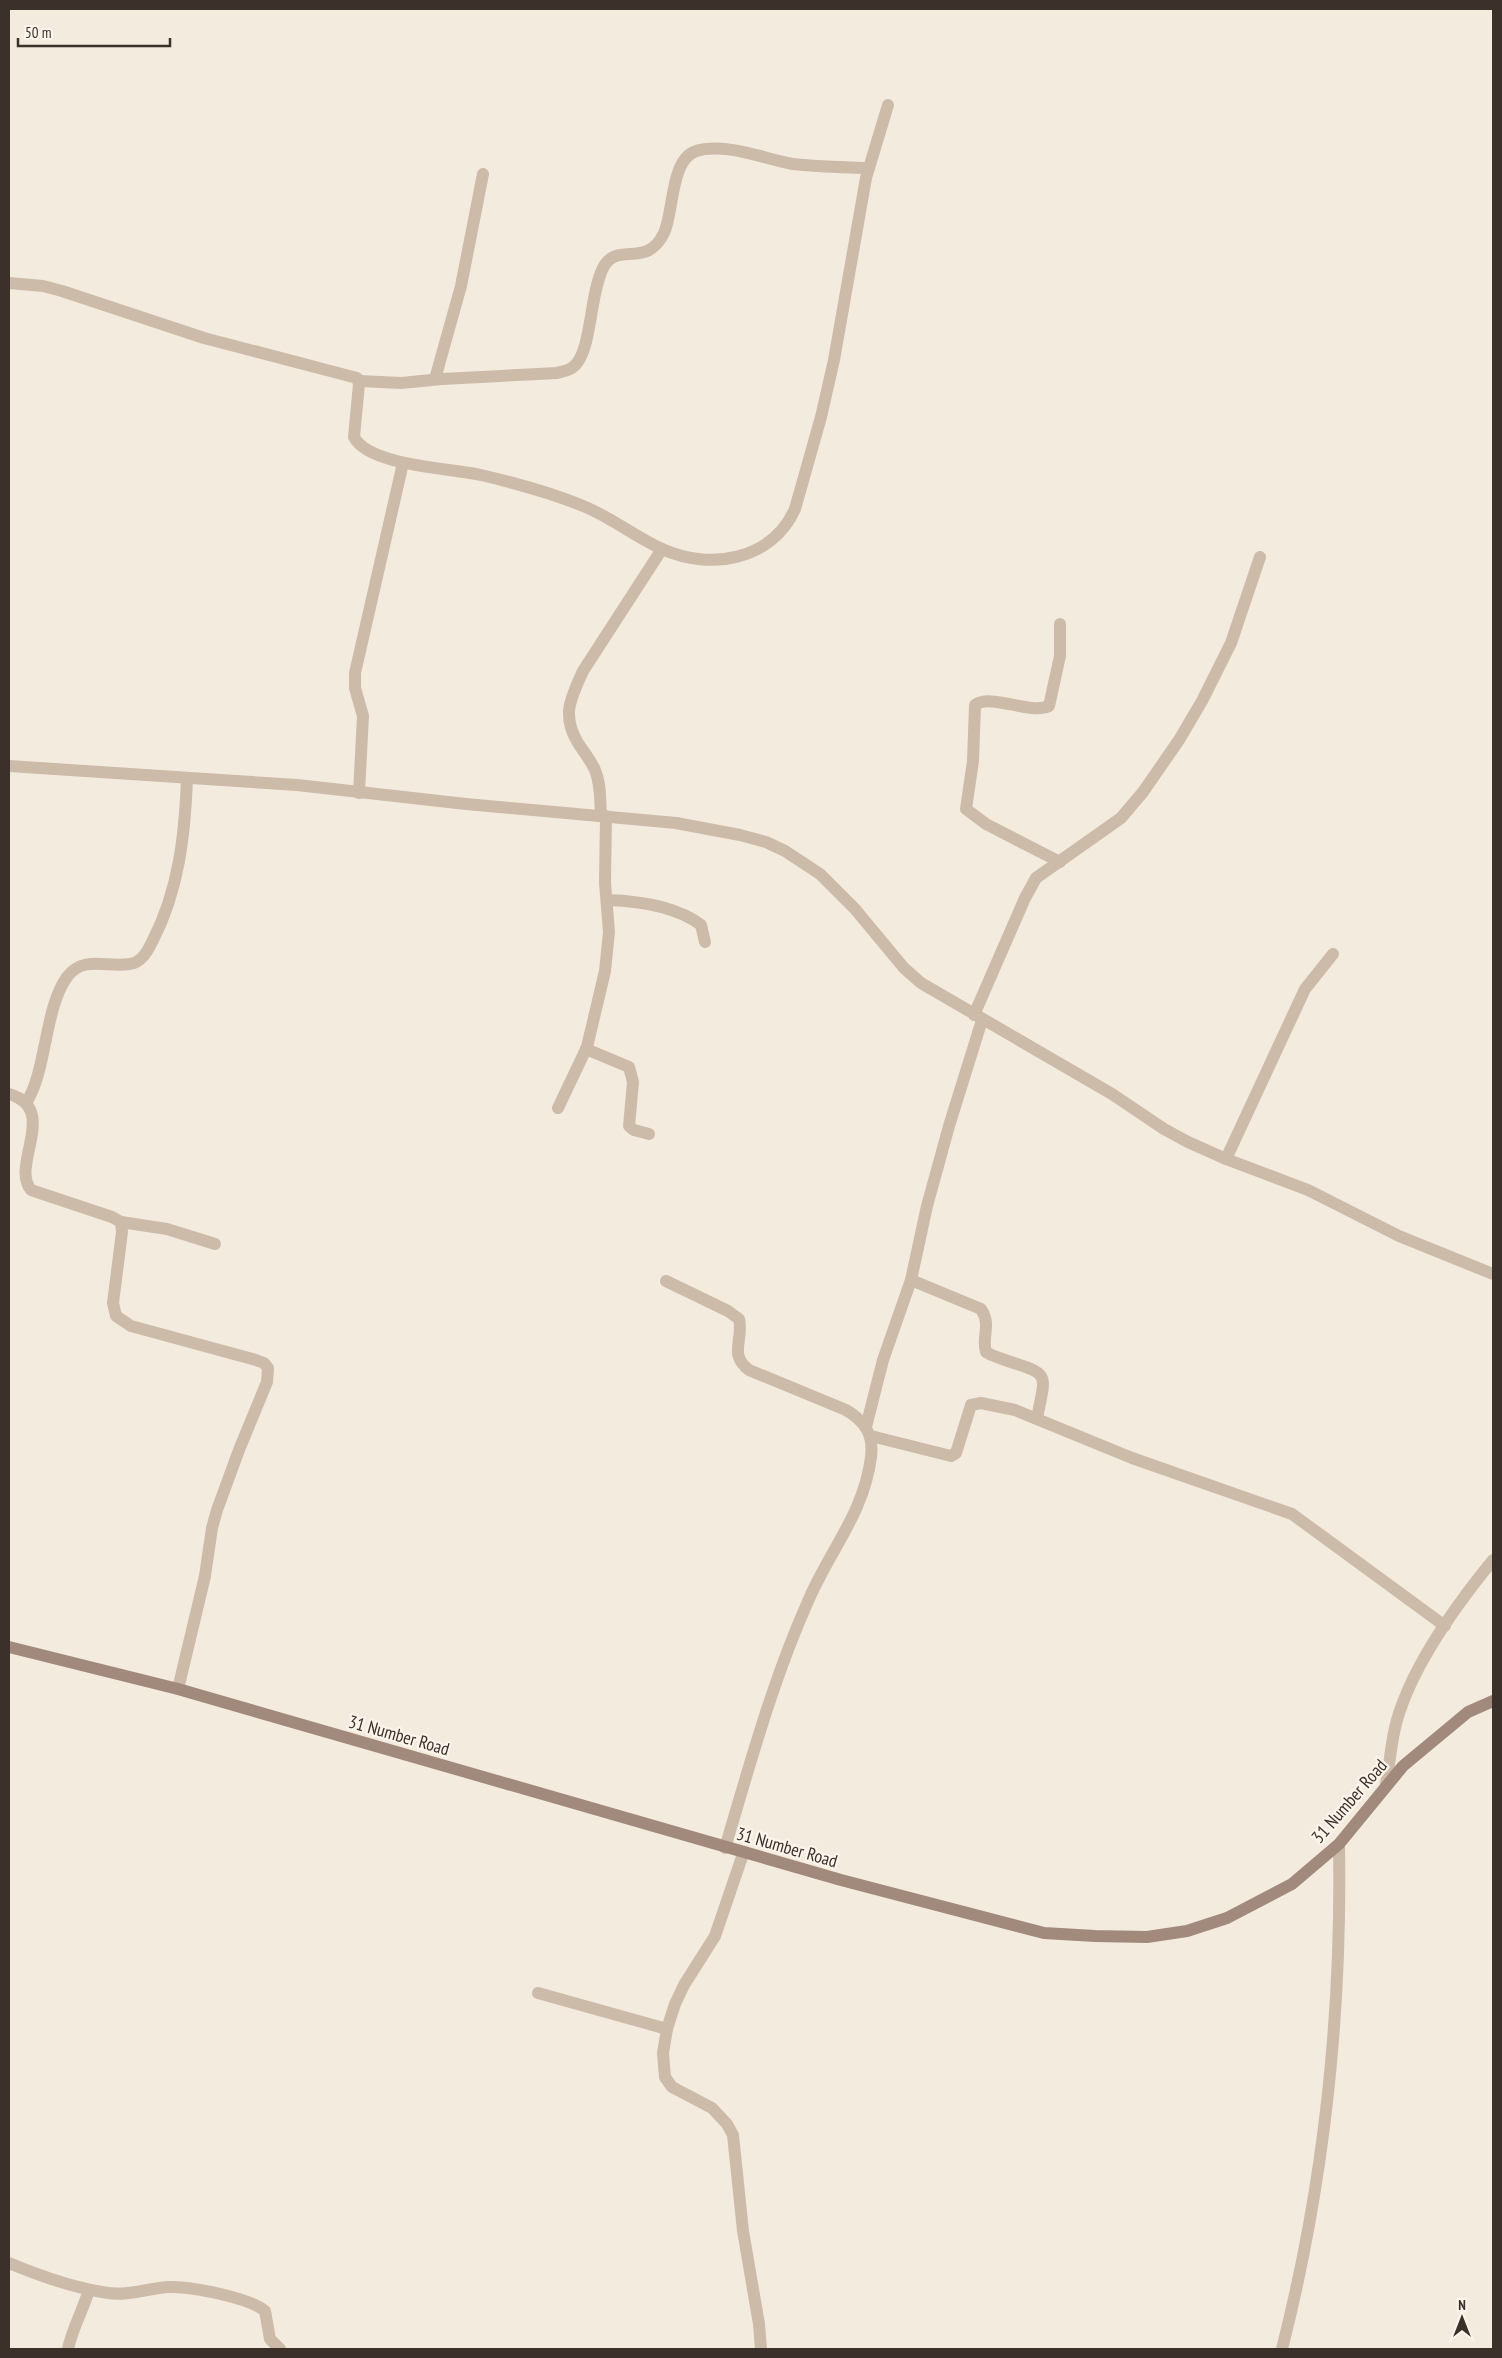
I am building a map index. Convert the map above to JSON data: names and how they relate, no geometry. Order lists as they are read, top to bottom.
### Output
{
  "streets": {
    "main road": ["31 Number Road"]
  },
  "scale_bar": "50 m",
  "north": "top"
}
